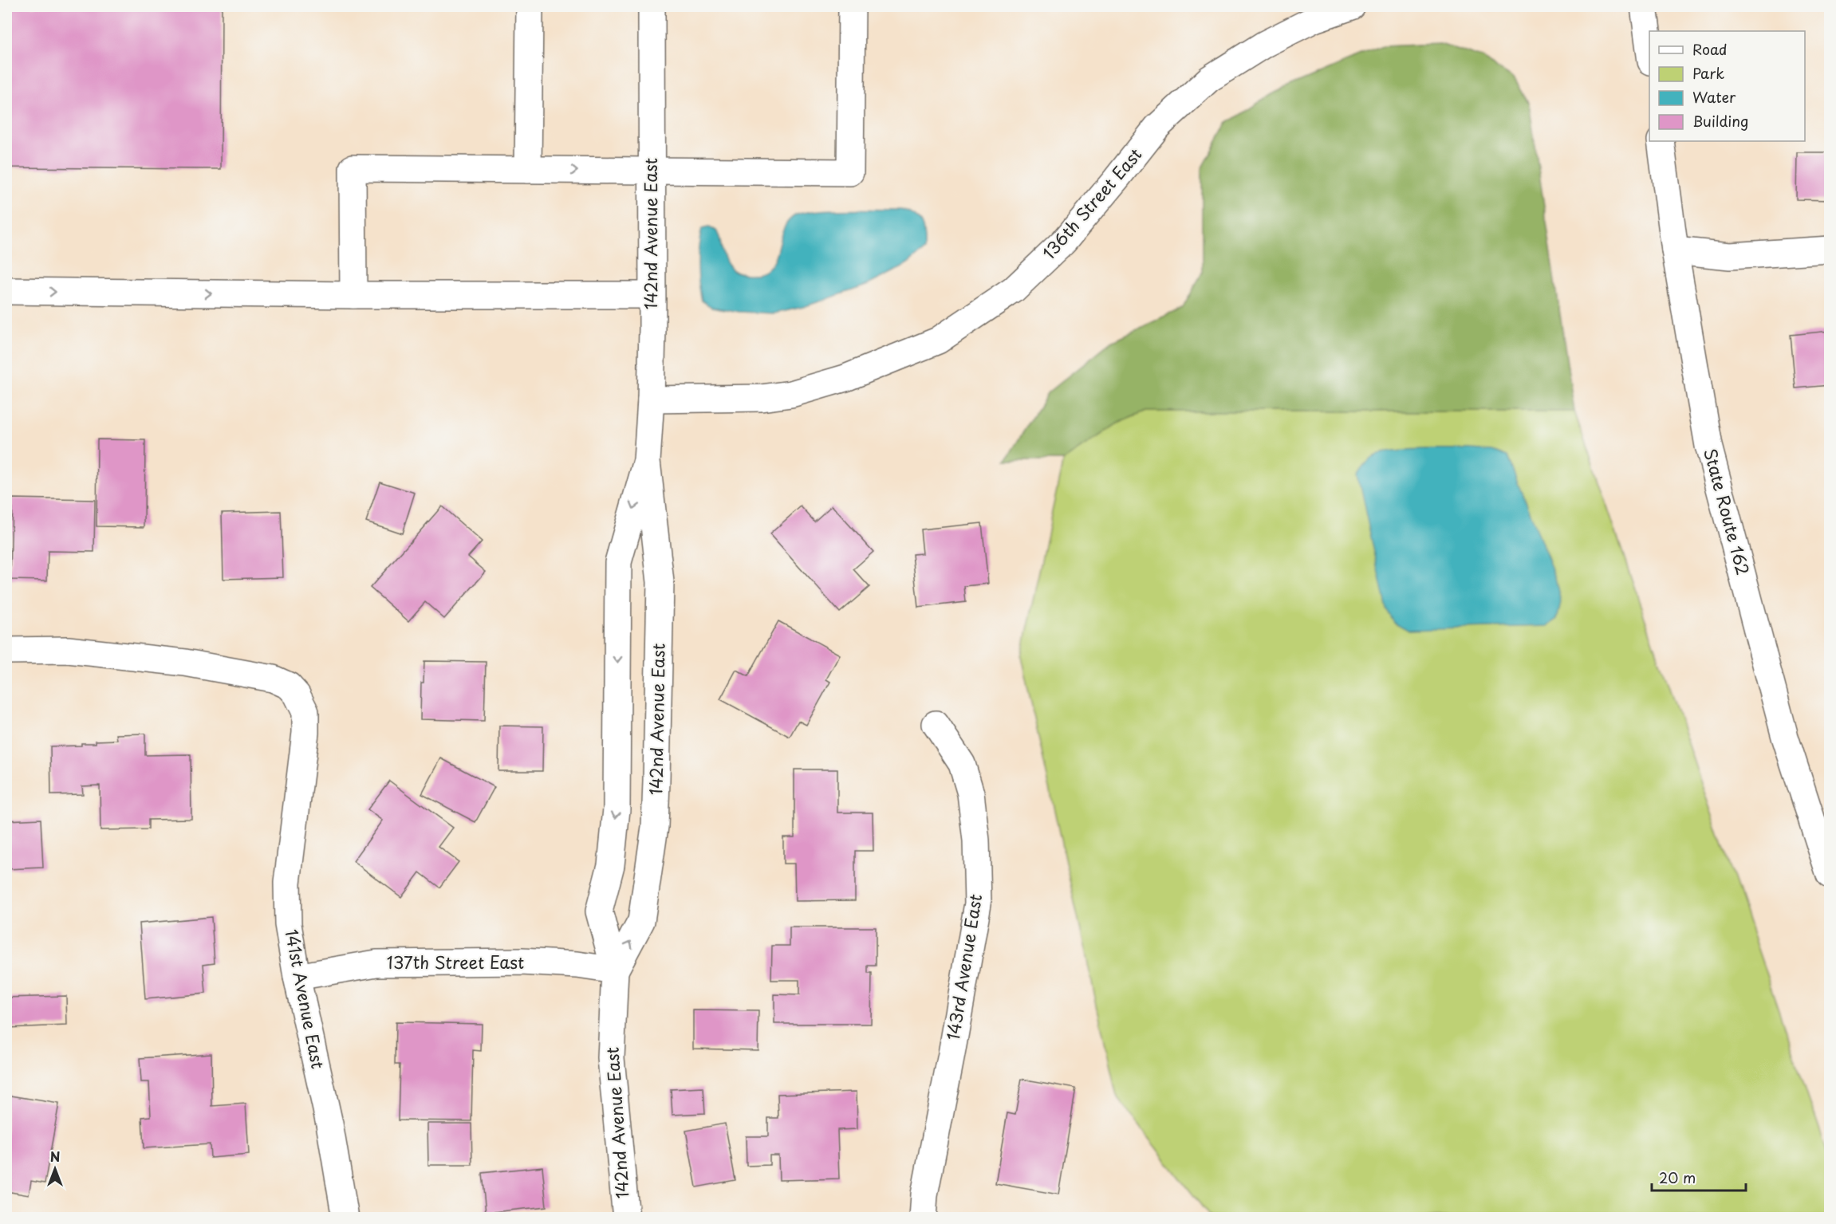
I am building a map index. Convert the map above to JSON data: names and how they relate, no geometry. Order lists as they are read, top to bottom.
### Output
{
  "streets": {
    "street": [
      "136th Street East",
      "142nd Avenue East",
      "State Route 162",
      "137th Street East",
      "143rd Avenue East",
      "141st Avenue East"
    ]
  },
  "crossings": [
    ["136th Street East", "142nd Avenue East"],
    ["142nd Avenue East", "137th Street East"],
    ["137th Street East", "141st Avenue East"]
  ],
  "legend": [
    "Road",
    "Park",
    "Water",
    "Building"
  ],
  "scale_bar": "20 m",
  "north": "top"
}
